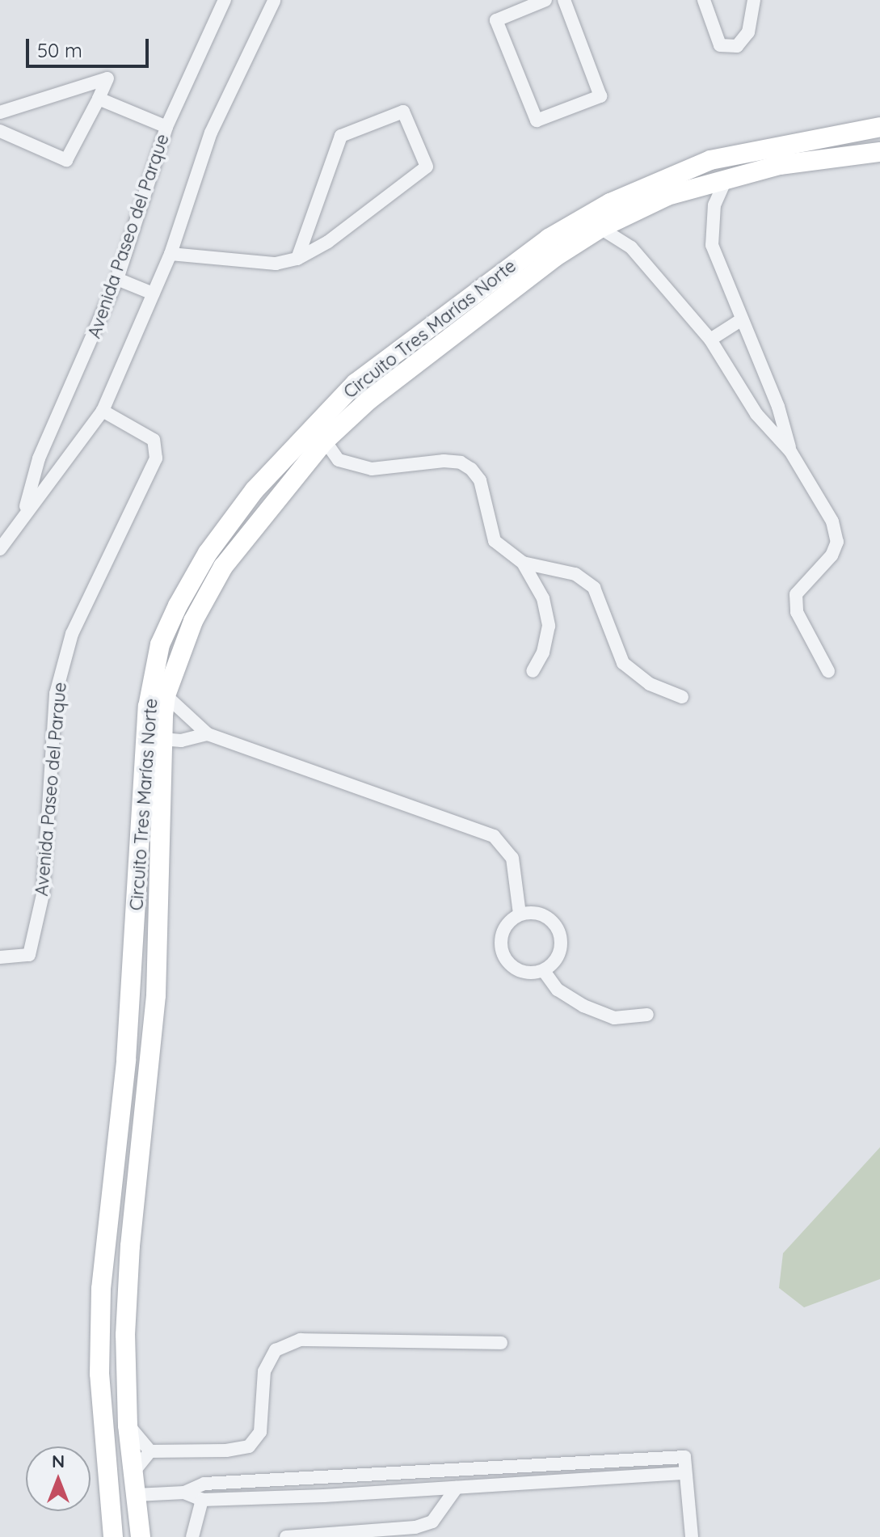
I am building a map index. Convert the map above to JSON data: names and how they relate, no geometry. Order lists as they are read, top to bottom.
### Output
{
  "streets": {
    "street": ["Avenida Paseo del Parque", "Circuito Tres Marías Norte"]
  },
  "scale_bar": "50 m",
  "north": "top"
}
